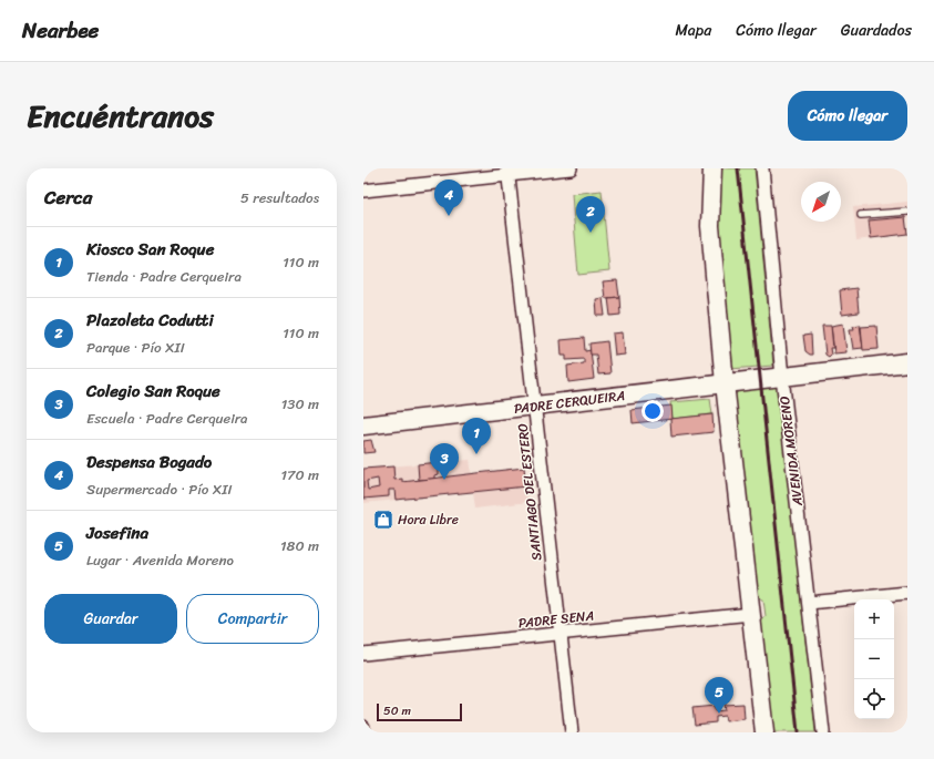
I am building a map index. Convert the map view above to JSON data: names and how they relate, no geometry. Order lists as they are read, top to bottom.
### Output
{
  "streets": {
    "street": [
      "PADRE CERQUEIRA",
      "AVENIDA MORENO",
      "SANTIAGO DEL ESTERO",
      "PADRE SENA"
    ]
  },
  "crossings": [
    ["PADRE CERQUEIRA", "AVENIDA MORENO"],
    ["PADRE CERQUEIRA", "SANTIAGO DEL ESTERO"],
    ["SANTIAGO DEL ESTERO", "PADRE SENA"]
  ],
  "places": {
    "shop": ["Hora Libre"]
  },
  "scale_bar": "50 m",
  "north": "bottom left",
  "page": {
    "header": "Nearbee",
    "nav": ["Mapa", "Cómo llegar", "Guardados"],
    "title": "Encuéntranos",
    "buttons": [
      "Cómo llegar",
      ["Guardar", "Compartir"]
    ],
    "heading": ["Cerca", "5 resultados"],
    "pins": [
      "4",
      "2",
      "1",
      "3",
      "5"
    ],
    "list": [
      {
        "mark": "1",
        "name": "Kiosco San Roque",
        "note": "Tienda · Padre Cerqueira",
        "value": "110 m"
      },
      {
        "mark": "2",
        "name": "Plazoleta Codutti",
        "note": "Parque · Pío XII",
        "value": "110 m"
      },
      {
        "mark": "3",
        "name": "Colegio San Roque",
        "note": "Escuela · Padre Cerqueira",
        "value": "130 m"
      },
      {
        "mark": "4",
        "name": "Despensa Bogado",
        "note": "Supermercado · Pío XII",
        "value": "170 m"
      },
      {
        "mark": "5",
        "name": "Josefina",
        "note": "Lugar · Avenida Moreno",
        "value": "180 m"
      }
    ],
    "map_buttons": ["+", "−"],
    "scale": "50 m"
  }
}
